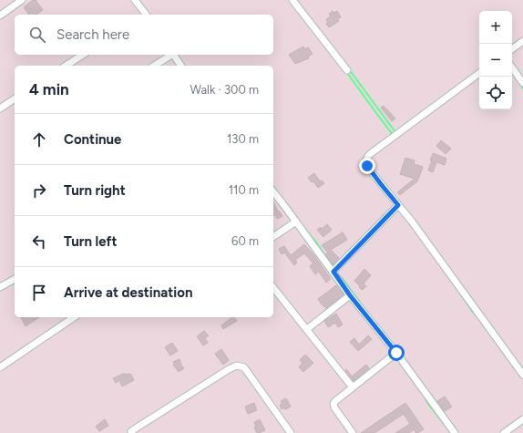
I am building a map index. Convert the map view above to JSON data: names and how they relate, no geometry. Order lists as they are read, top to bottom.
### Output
{
  "page": {
    "map_buttons": ["+", "−"],
    "search": "Search here",
    "heading": ["4 min", "Walk · 300 m"],
    "list": [
      ["Continue", "130 m"],
      ["Turn right", "110 m"],
      ["Turn left", "60 m"],
      "Arrive at destination"
    ]
  }
}
